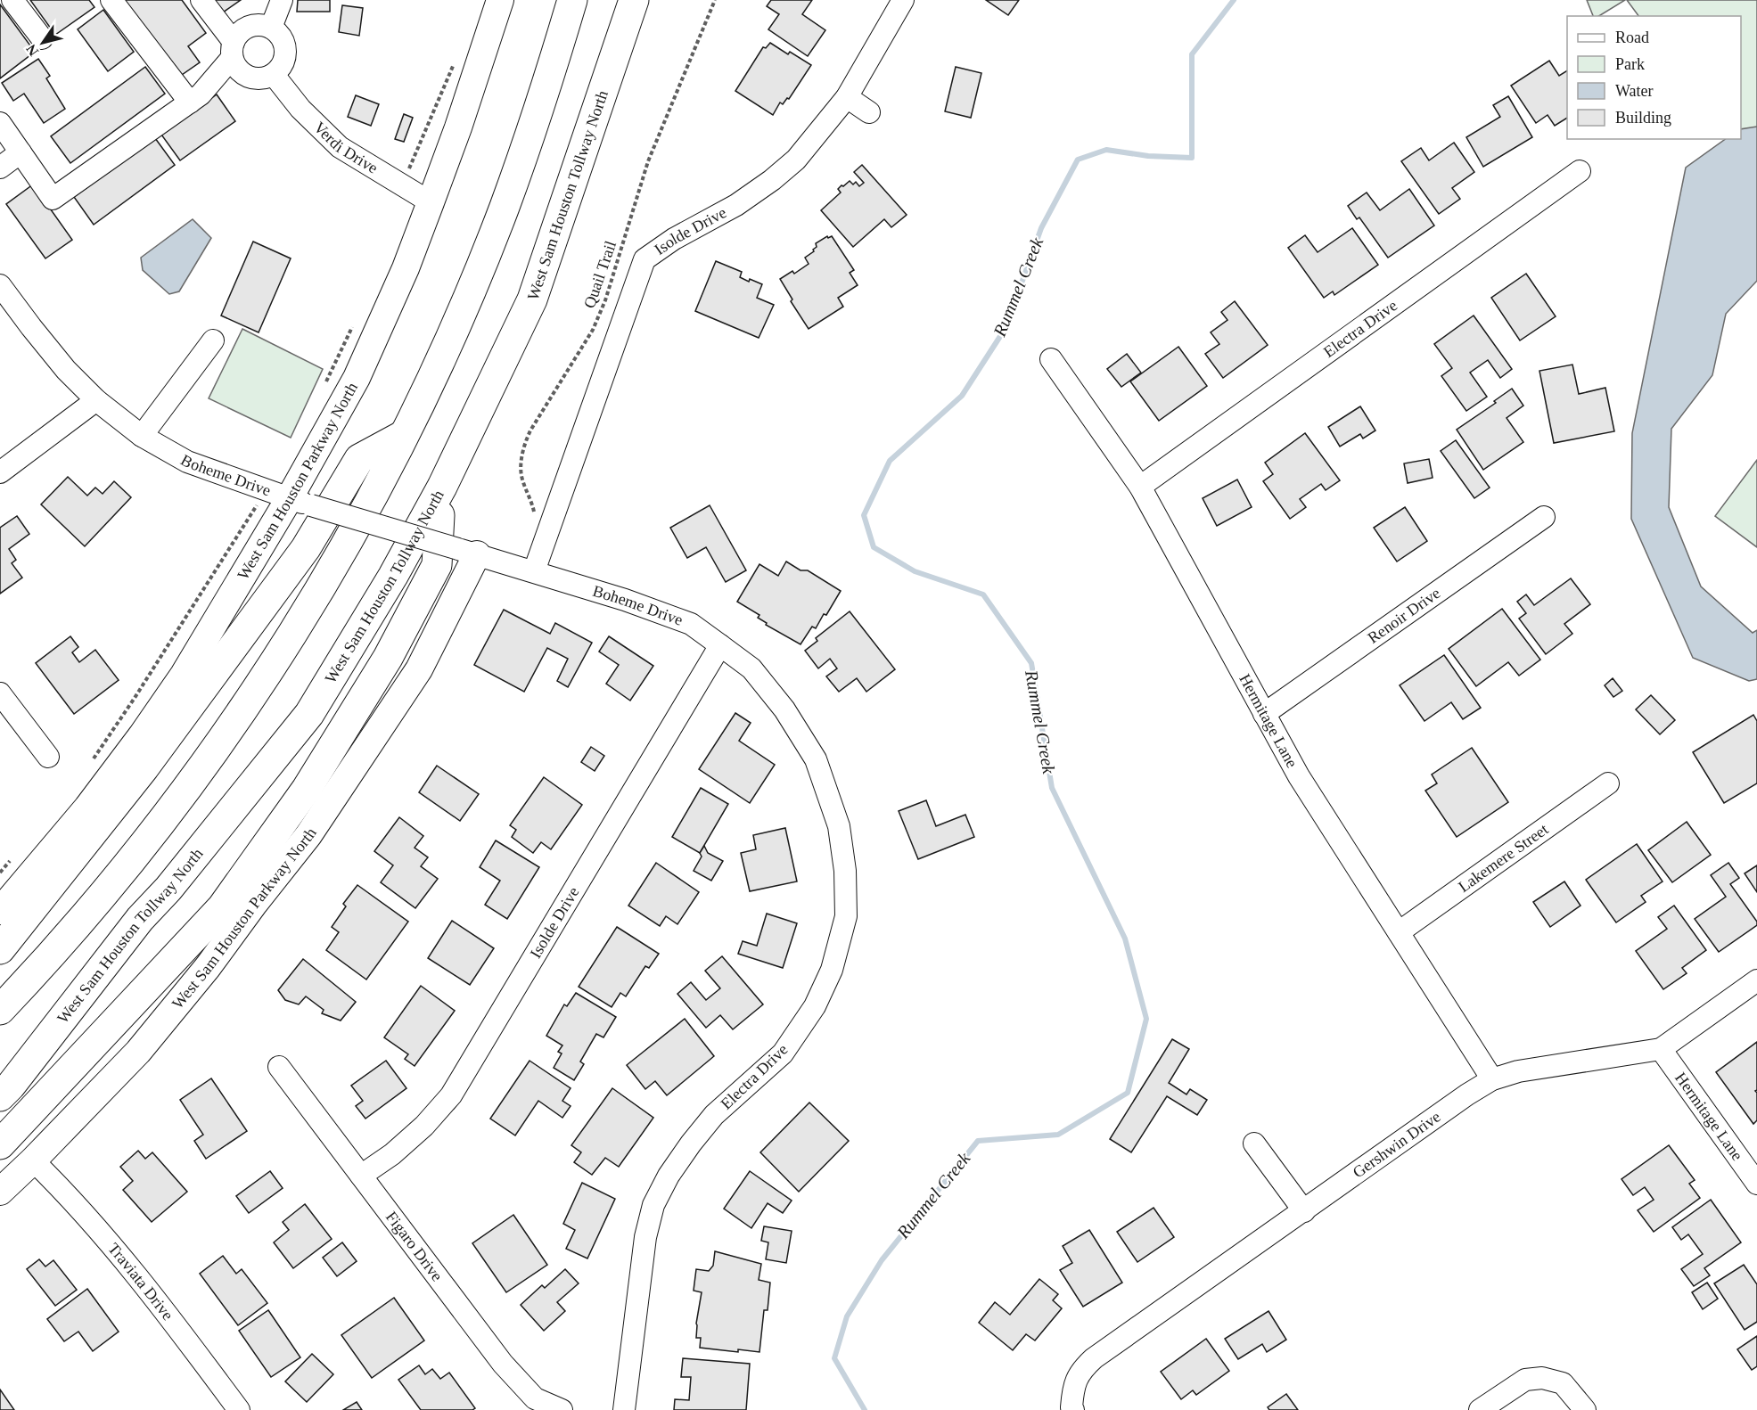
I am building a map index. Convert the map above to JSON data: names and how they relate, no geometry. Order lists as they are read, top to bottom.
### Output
{
  "streets": {
    "highway": ["West Sam Houston Tollway North"],
    "main road": ["West Sam Houston Parkway North"],
    "street": [
      "Verdi Drive",
      "Isolde Drive",
      "Electra Drive",
      "Boheme Drive",
      "Renoir Drive",
      "Hermitage Lane",
      "Lakemere Street",
      "Gershwin Drive",
      "Figaro Drive",
      "Traviata Drive"
    ],
    "path": ["Quail Trail"]
  },
  "crossings": [
    ["Verdi Drive", "West Sam Houston Parkway North"],
    ["Isolde Drive", "Electra Drive"],
    ["Isolde Drive", "Boheme Drive"],
    ["Isolde Drive", "Figaro Drive"],
    ["Electra Drive", "Boheme Drive"],
    ["Electra Drive", "Hermitage Lane"],
    ["Boheme Drive", "West Sam Houston Parkway North"],
    ["West Sam Houston Parkway North", "Traviata Drive"],
    ["Renoir Drive", "Hermitage Lane"],
    ["Hermitage Lane", "Lakemere Street"],
    ["Hermitage Lane", "Gershwin Drive"]
  ],
  "water": ["Rummel Creek"],
  "legend": [
    "Road",
    "Park",
    "Water",
    "Building"
  ],
  "north": "bottom left"
}
